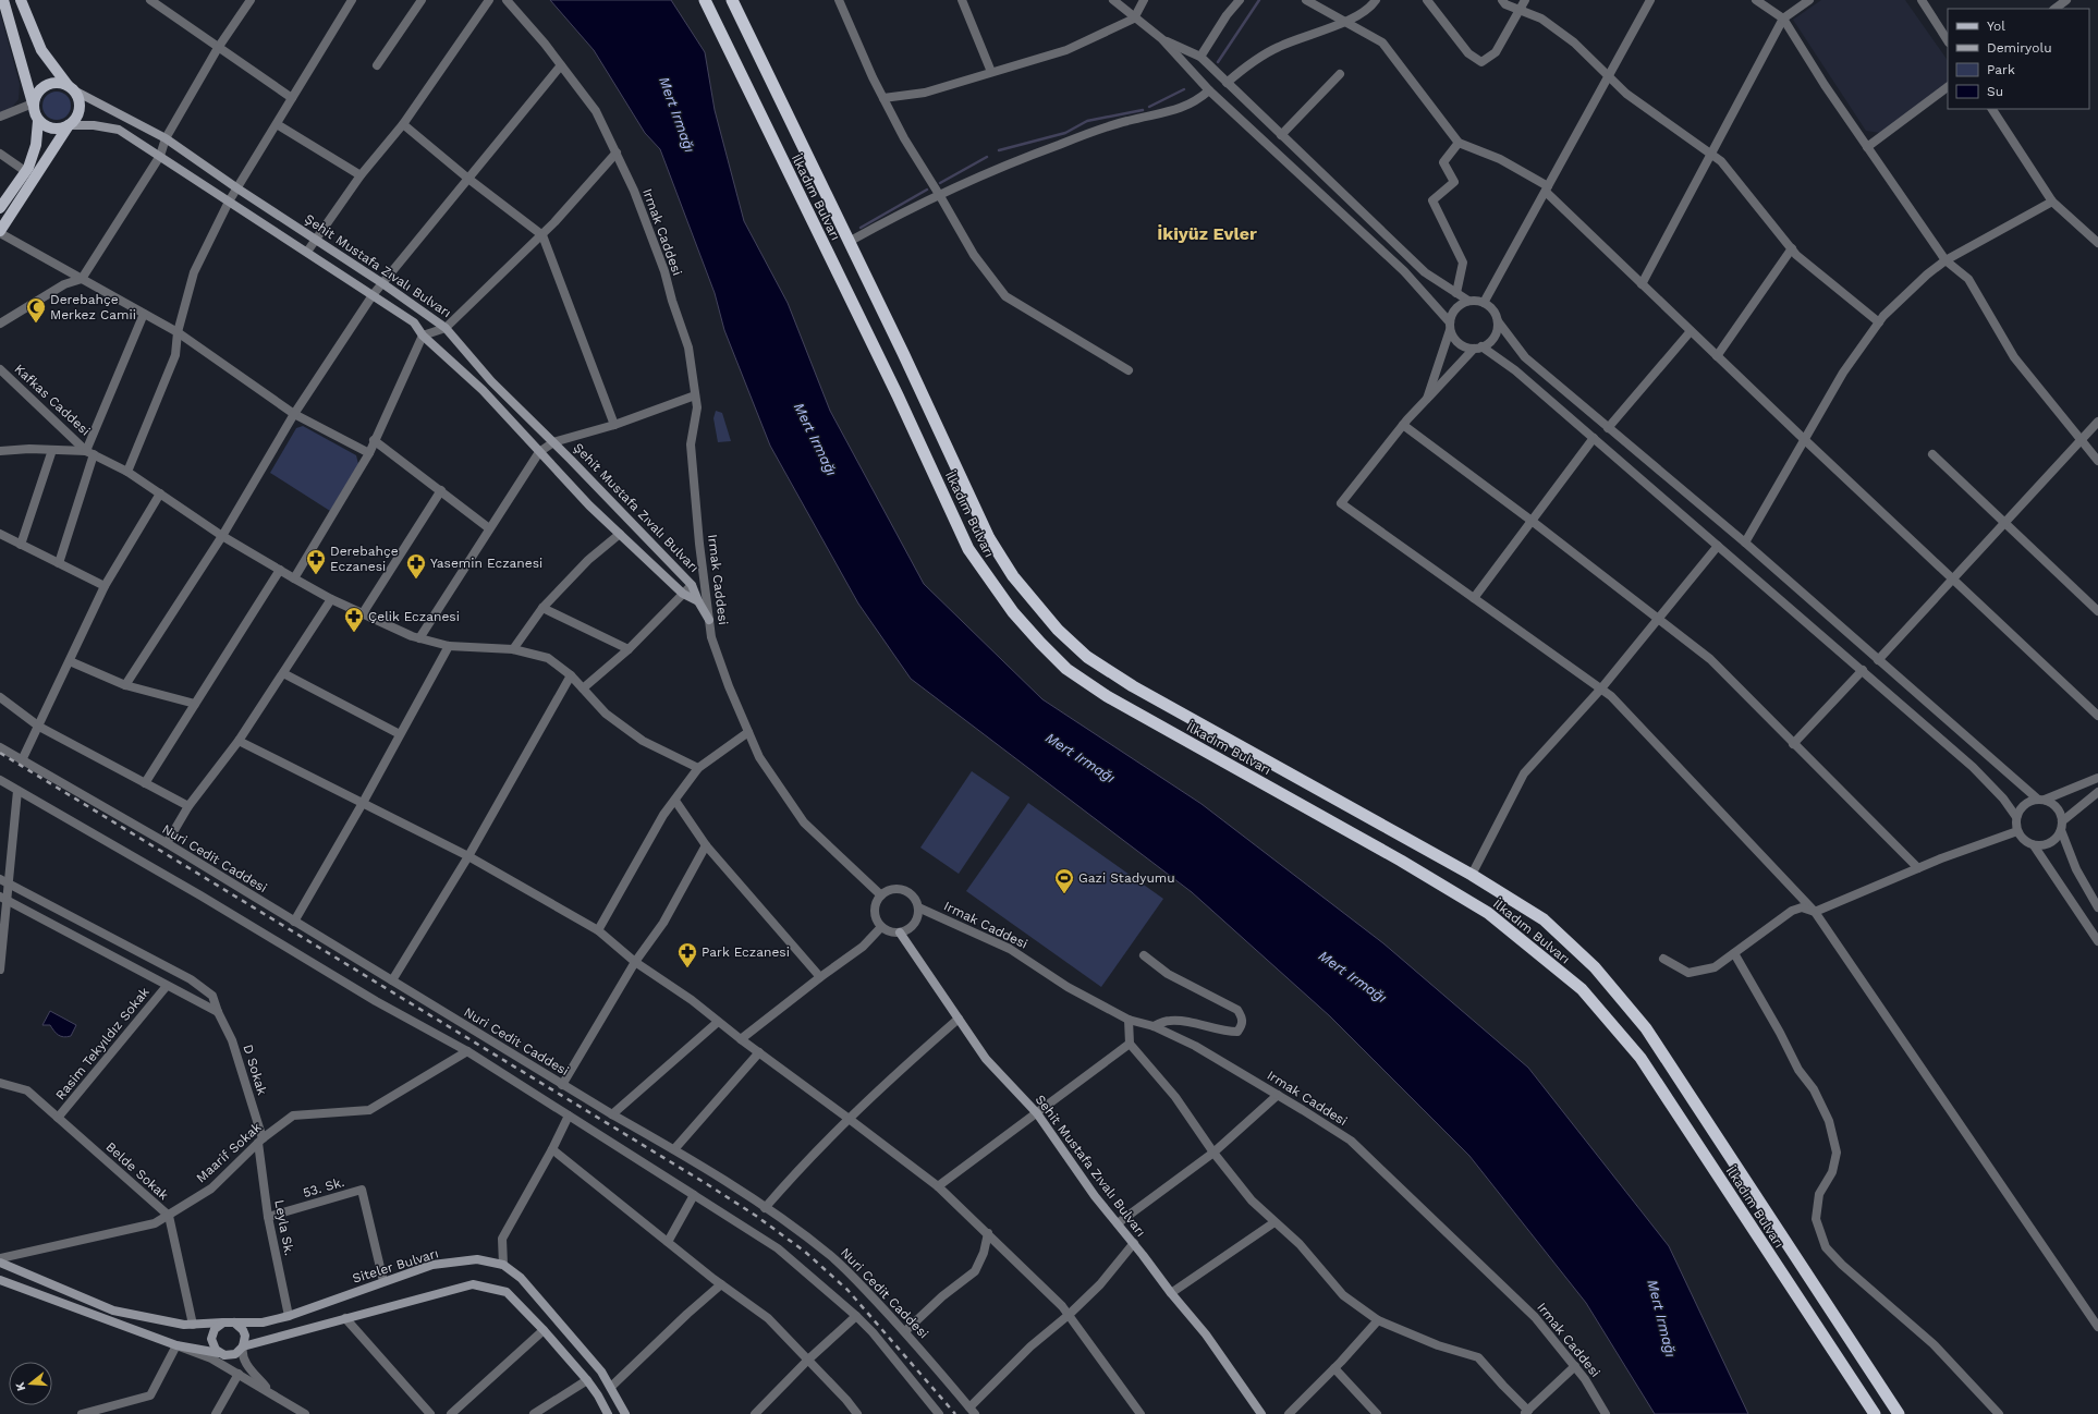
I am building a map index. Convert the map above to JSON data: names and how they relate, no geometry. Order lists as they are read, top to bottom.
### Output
{
  "streets": {
    "highway": ["İlkadım Bulvarı"],
    "main road": ["Şehit Mustafa Zıvalı Bulvarı", "Sehit Mustafa Zıvalı Bulvarı", "Siteler Bulvarı"],
    "street": [
      "Irmak Caddesi",
      "Kafkas Caddesi",
      "Nuri Cedit Caddesi",
      "Rasim Tekyıldız Sokak",
      "D Sokak",
      "Maarif Sokak",
      "Belde Sokak",
      "53. Sk.",
      "Leyla Sk."
    ]
  },
  "crossings": [
    ["Irmak Caddesi", "Sehit Mustafa Zıvalı Bulvarı"],
    ["Rasim Tekyıldız Sokak", "Belde Sokak"],
    ["D Sokak", "Maarif Sokak"],
    ["D Sokak", "Leyla Sk."],
    ["Maarif Sokak", "Belde Sokak"],
    ["Maarif Sokak", "Leyla Sk."],
    ["53. Sk.", "Leyla Sk."],
    ["53. Sk.", "Siteler Bulvarı"],
    ["Leyla Sk.", "Siteler Bulvarı"]
  ],
  "districts": ["İkiyüz Evler"],
  "water": ["Mert Irmağı"],
  "places": {
    "mosque": ["Derebahçe Merkez Camii"],
    "pharmacy": [
      "Derebahçe Eczanesi",
      "Yasemin Eczanesi",
      "Çelik Eczanesi",
      "Park Eczanesi"
    ],
    "sports": ["Gazi Stadyumu"]
  },
  "legend": [
    "Yol",
    "Demiryolu",
    "Park",
    "Su"
  ],
  "north": "left"
}
